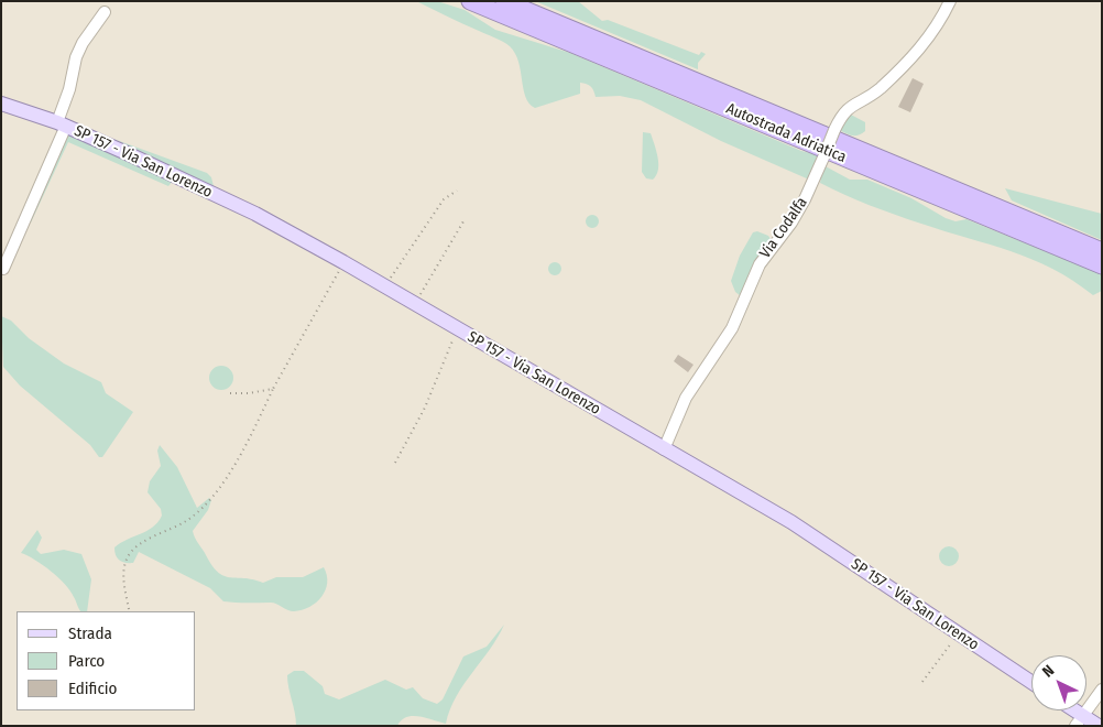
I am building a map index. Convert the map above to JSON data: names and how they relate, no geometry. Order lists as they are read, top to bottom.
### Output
{
  "streets": {
    "highway": ["Autostrada Adriatica"],
    "main road": ["SP 157 - Via San Lorenzo"],
    "street": ["Via Codalfa"]
  },
  "crossings": [
    ["SP 157 - Via San Lorenzo", "Via Codalfa"]
  ],
  "legend": ["Strada", "Parco", "Edificio"],
  "north": "top left"
}
